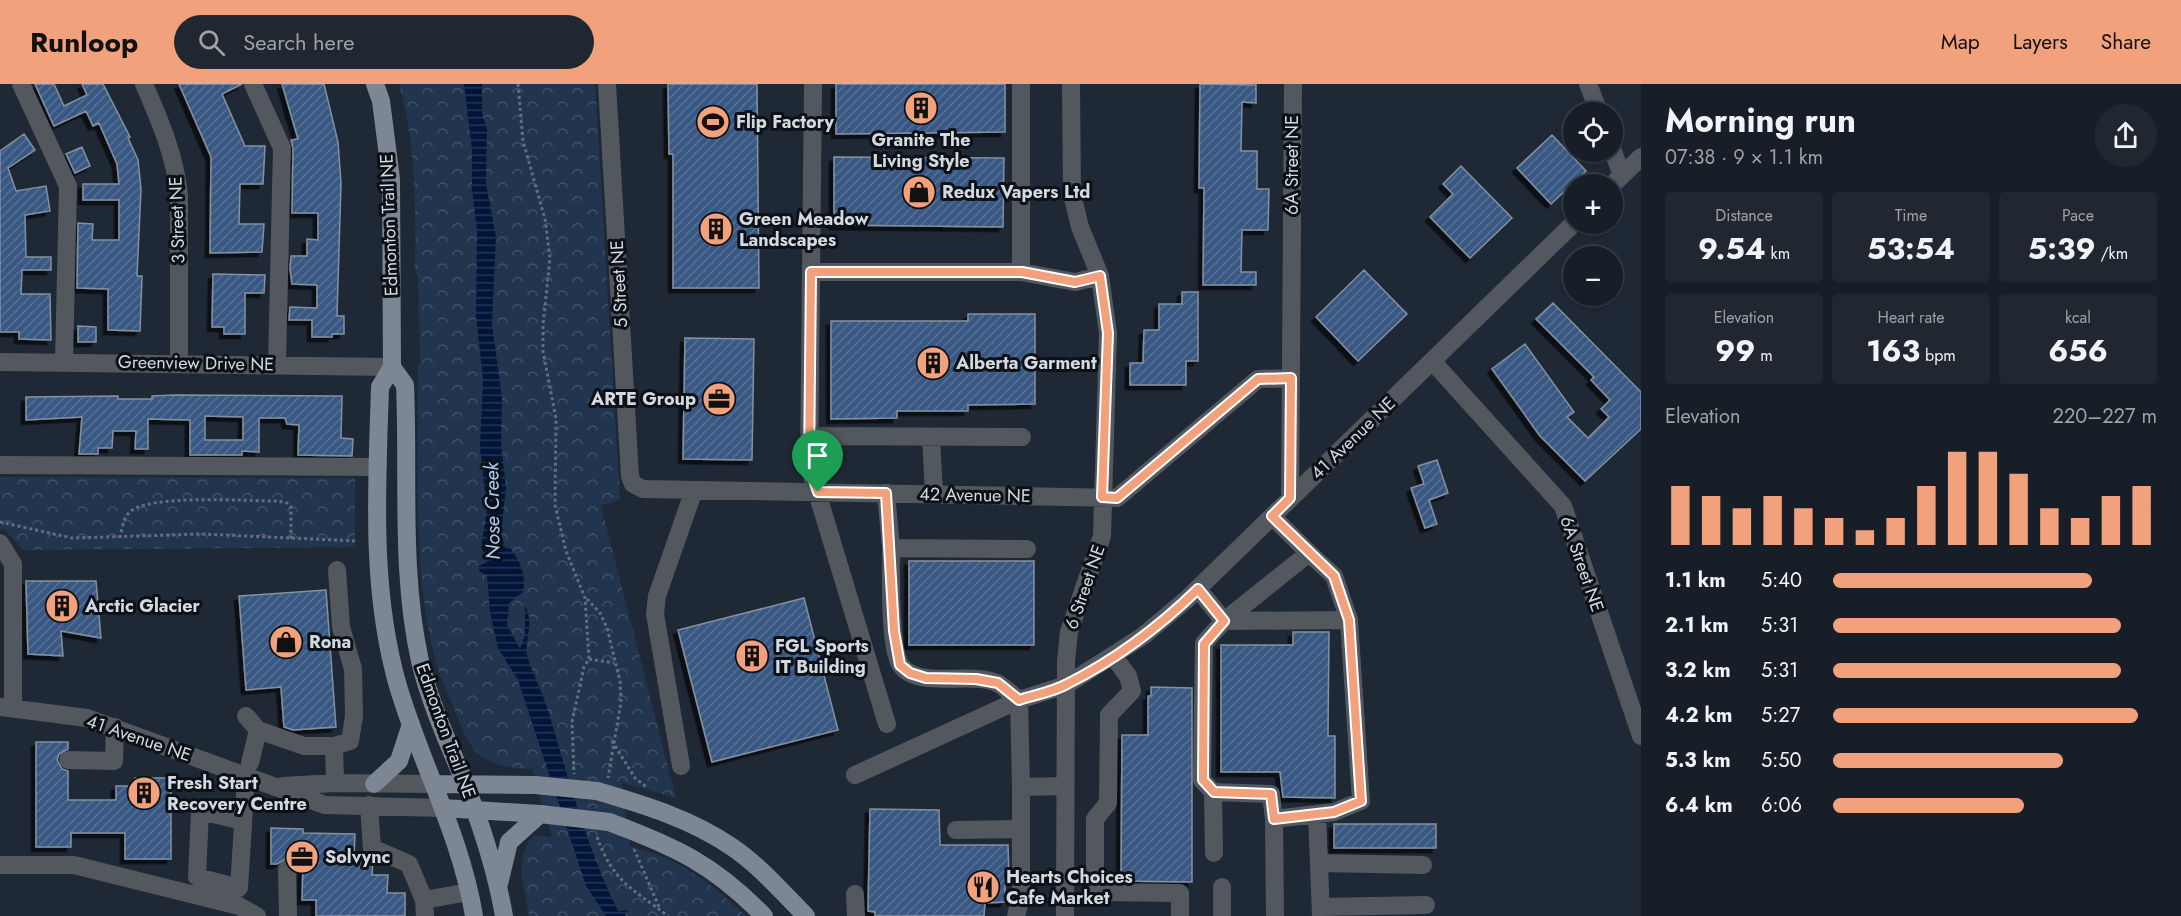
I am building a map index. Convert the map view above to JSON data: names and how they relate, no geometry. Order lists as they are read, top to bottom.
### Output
{
  "streets": {
    "main road": ["Edmonton Trail NE"],
    "street": [
      "6A Street NE",
      "3 Street NE",
      "5 Street NE",
      "Greenview Drive NE",
      "41 Avenue NE",
      "42 Avenue NE",
      "6 Street NE"
    ]
  },
  "crossings": [
    ["6A Street NE", "41 Avenue NE"],
    ["6A Street NE", "42 Avenue NE"],
    ["3 Street NE", "Greenview Drive NE"],
    ["Edmonton Trail NE", "Greenview Drive NE"],
    ["Edmonton Trail NE", "41 Avenue NE"],
    ["5 Street NE", "42 Avenue NE"],
    ["41 Avenue NE", "6 Street NE"],
    ["42 Avenue NE", "6 Street NE"]
  ],
  "water": ["Nose Creek"],
  "places": {
    "building": [
      "Granite The Living Style",
      "Green Meadow Landscapes",
      "Alberta Garment",
      "Arctic Glacier",
      "FGL Sports IT Building",
      "Fresh Start Recovery Centre"
    ],
    "sports": ["Flip Factory"],
    "shop": ["Redux Vapers Ltd", "Rona"],
    "office": ["ARTE Group", "Solvync"],
    "restaurant": ["Hearts Choices Cafe Market"]
  },
  "page": {
    "header": "Runloop",
    "search": "Search here",
    "nav": ["Map", "Layers", "Share"],
    "heading": ["Morning run", "07:38 · 9 × 1.1 km"],
    "map_buttons": ["+", "−"],
    "stats": [
      ["Distance", "9.54 km"],
      ["Time", "53:54"],
      ["Pace", "5:39 /km"],
      ["Elevation", "99 m"],
      ["Heart rate", "163 bpm"],
      ["kcal", "656"]
    ],
    "chart": ["Elevation", "220–227 m"],
    "list": [
      {
        "name": "1.1 km",
        "note": "5:40"
      },
      {
        "name": "2.1 km",
        "note": "5:31"
      },
      {
        "name": "3.2 km",
        "note": "5:31"
      },
      {
        "name": "4.2 km",
        "note": "5:27"
      },
      {
        "name": "5.3 km",
        "note": "5:50"
      },
      {
        "name": "6.4 km",
        "note": "6:06"
      }
    ]
  }
}
